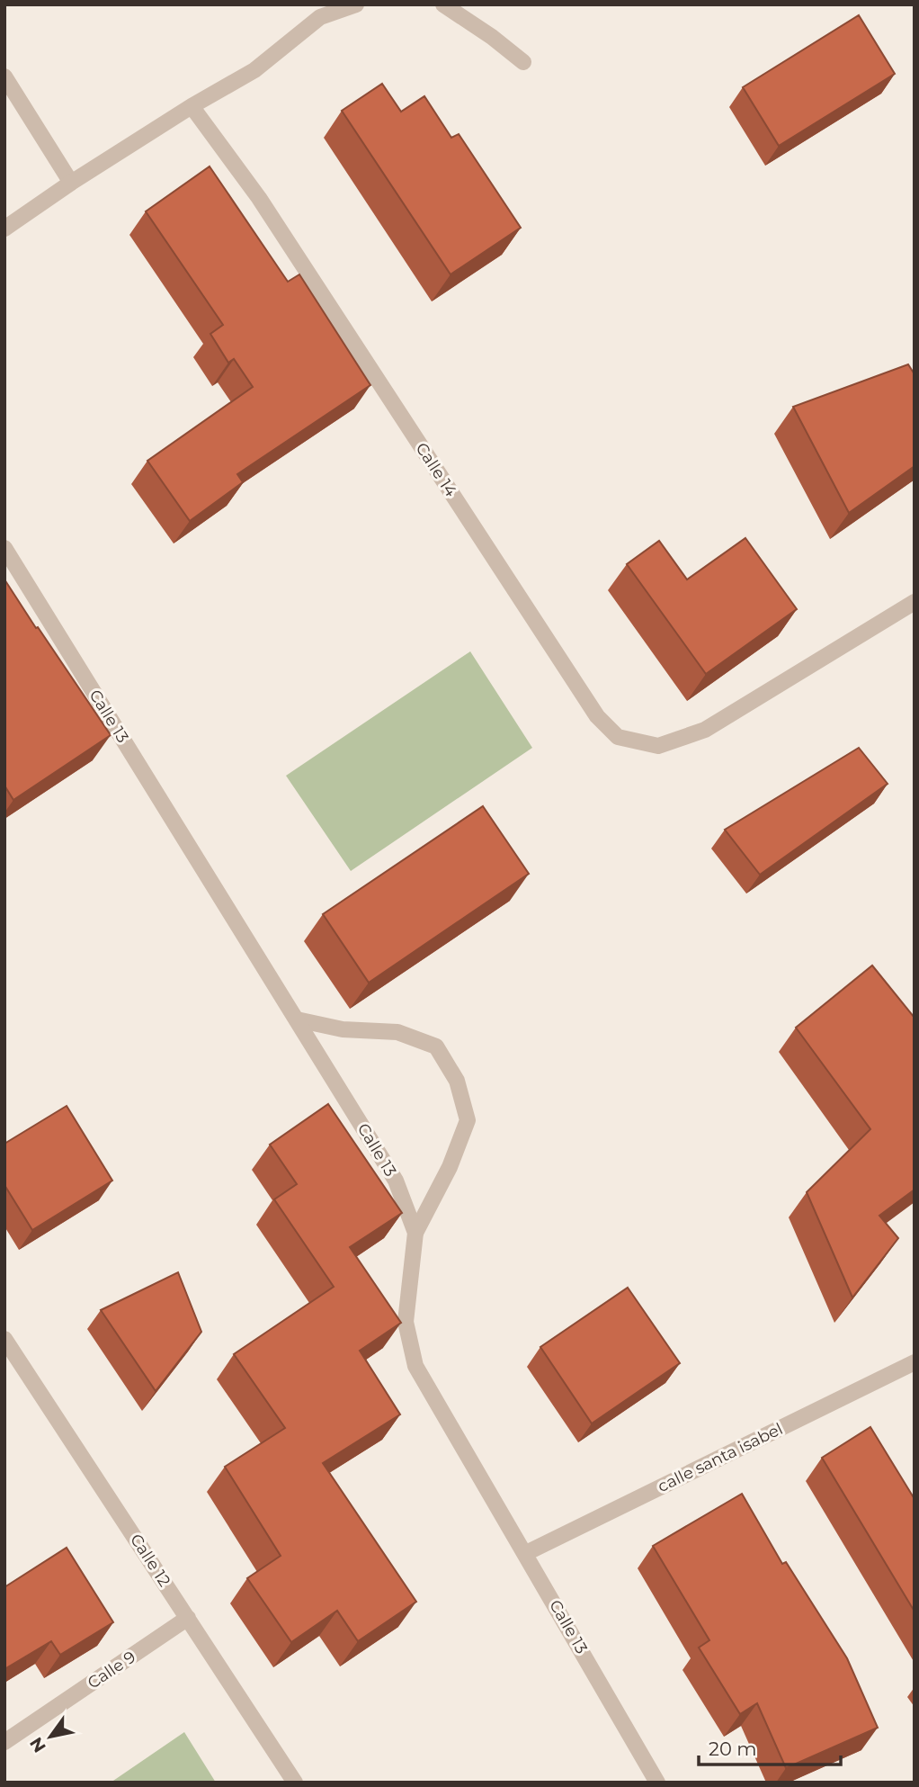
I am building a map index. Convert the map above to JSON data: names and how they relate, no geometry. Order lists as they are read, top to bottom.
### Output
{
  "streets": {
    "street": [
      "Calle 14",
      "Calle 13",
      "calle santa isabel",
      "Calle 12",
      "Calle 9"
    ]
  },
  "crossings": [
    ["Calle 13", "calle santa isabel"],
    ["Calle 12", "Calle 9"]
  ],
  "scale_bar": "20 m",
  "north": "bottom left"
}
